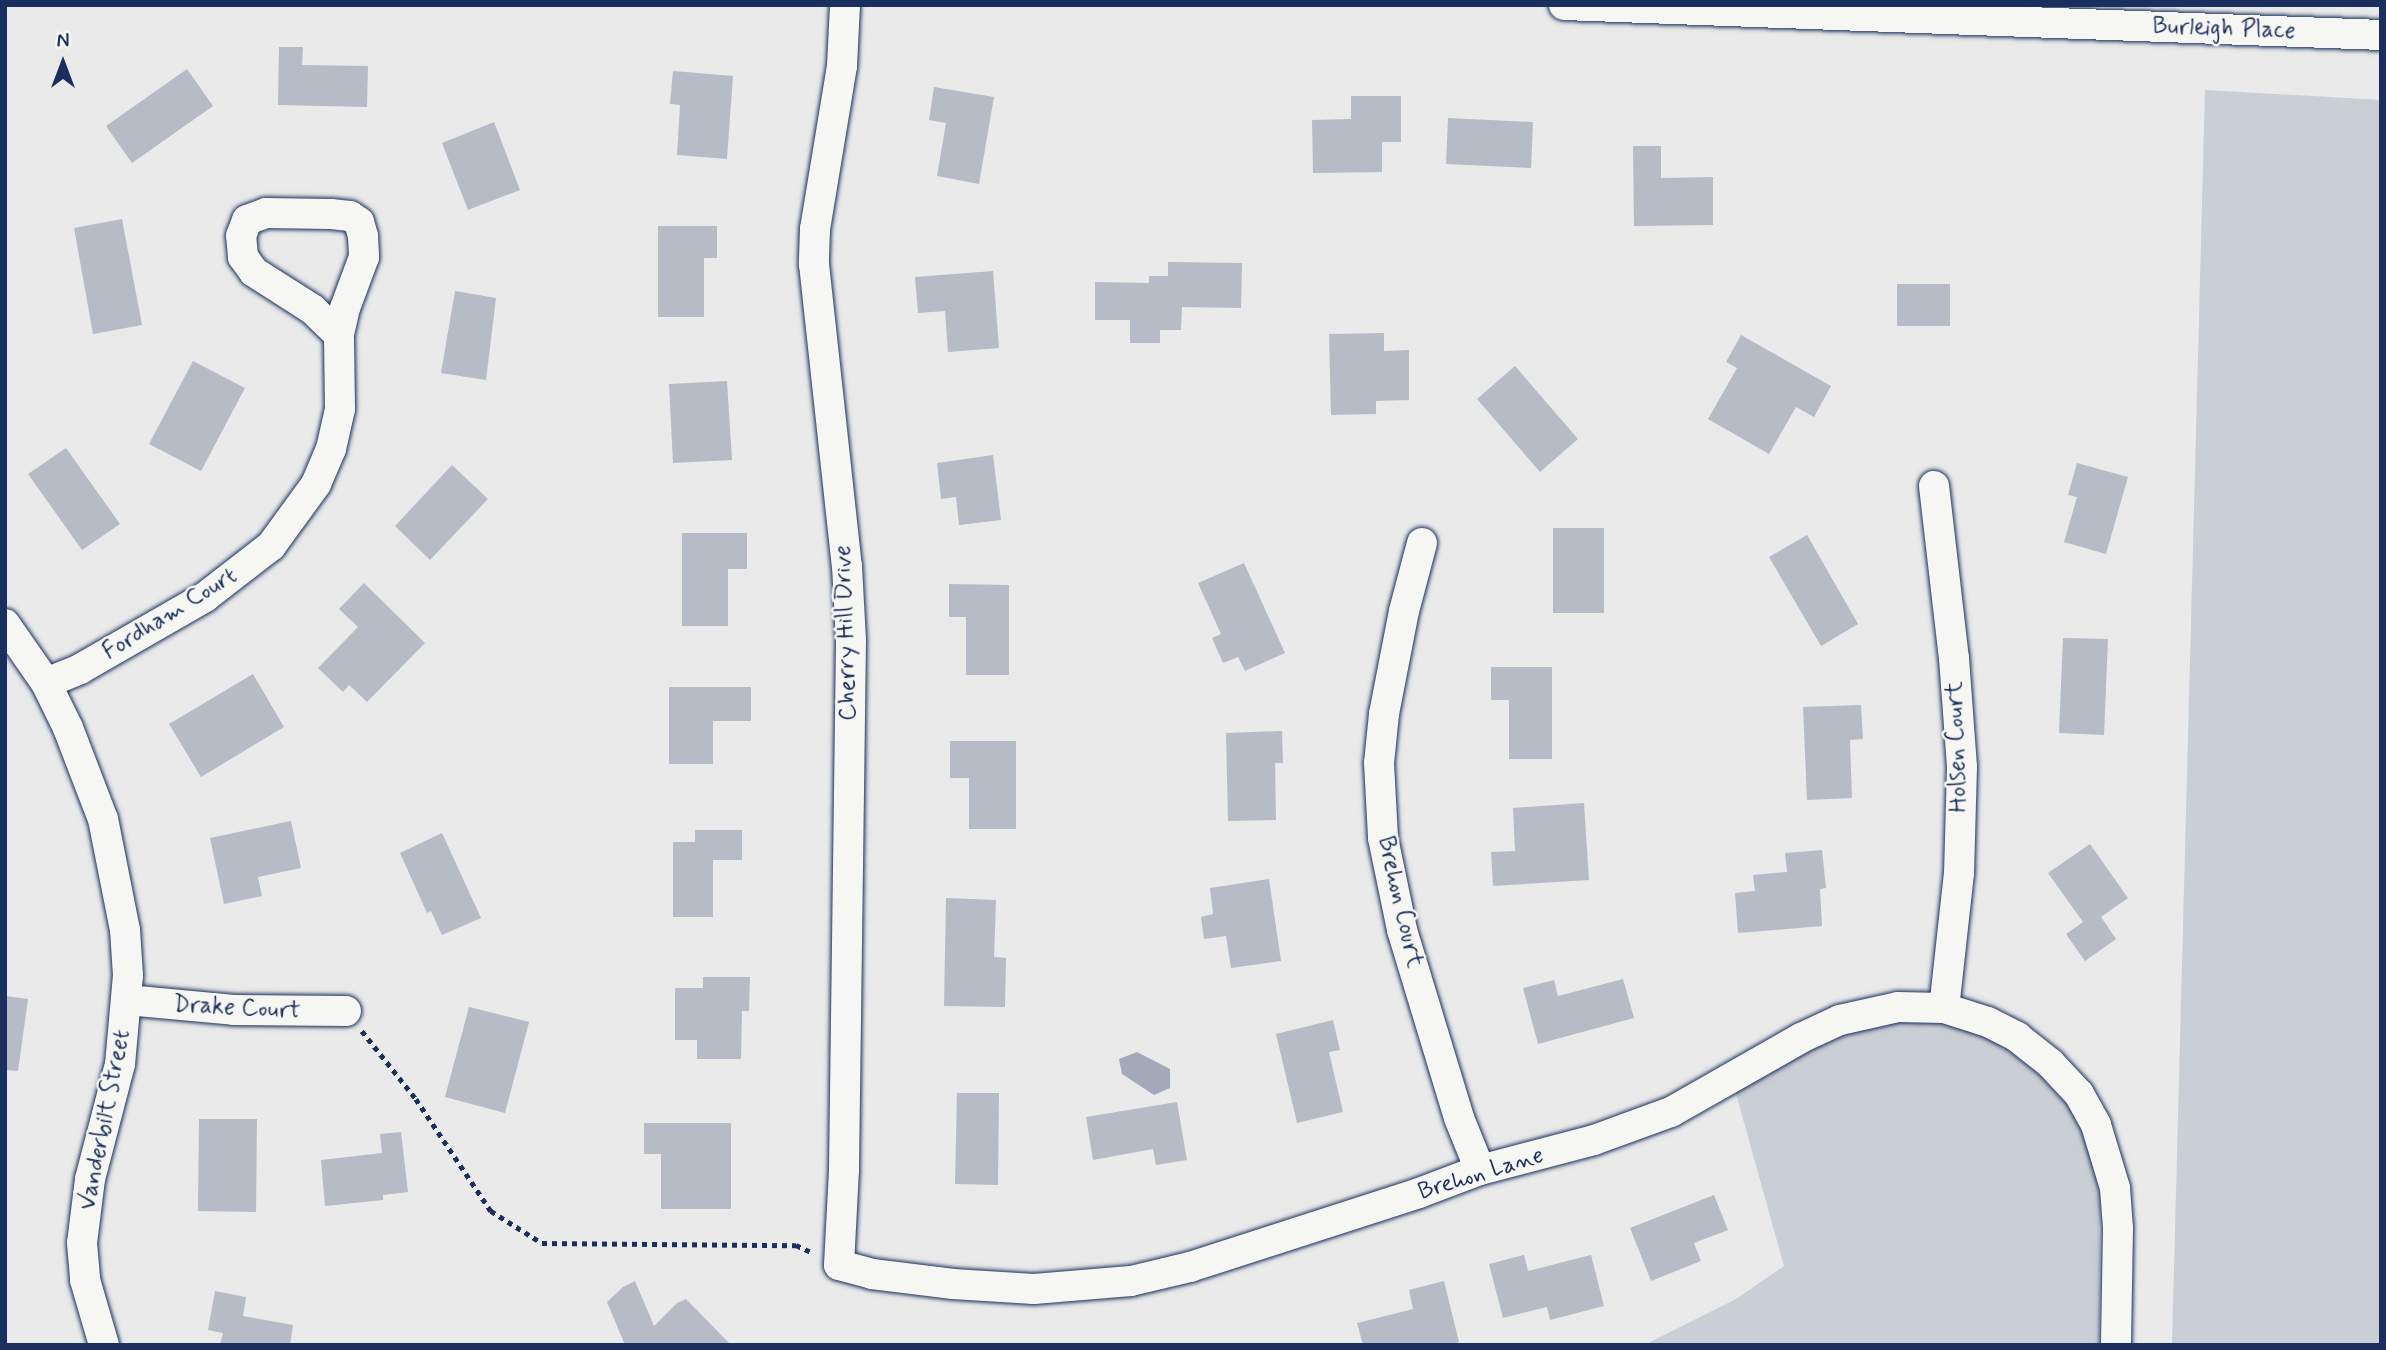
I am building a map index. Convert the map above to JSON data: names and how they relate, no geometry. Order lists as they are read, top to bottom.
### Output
{
  "streets": {
    "street": [
      "Burleigh Place",
      "Fordham Court",
      "Cherry Hill Drive",
      "Holsen Court",
      "Brehon Court",
      "Drake Court",
      "Vanderbilt Street",
      "Brehon Lane"
    ]
  },
  "crossings": [
    ["Fordham Court", "Vanderbilt Street"],
    ["Cherry Hill Drive", "Brehon Lane"],
    ["Holsen Court", "Brehon Lane"],
    ["Brehon Court", "Brehon Lane"],
    ["Drake Court", "Vanderbilt Street"]
  ],
  "north": "top"
}
